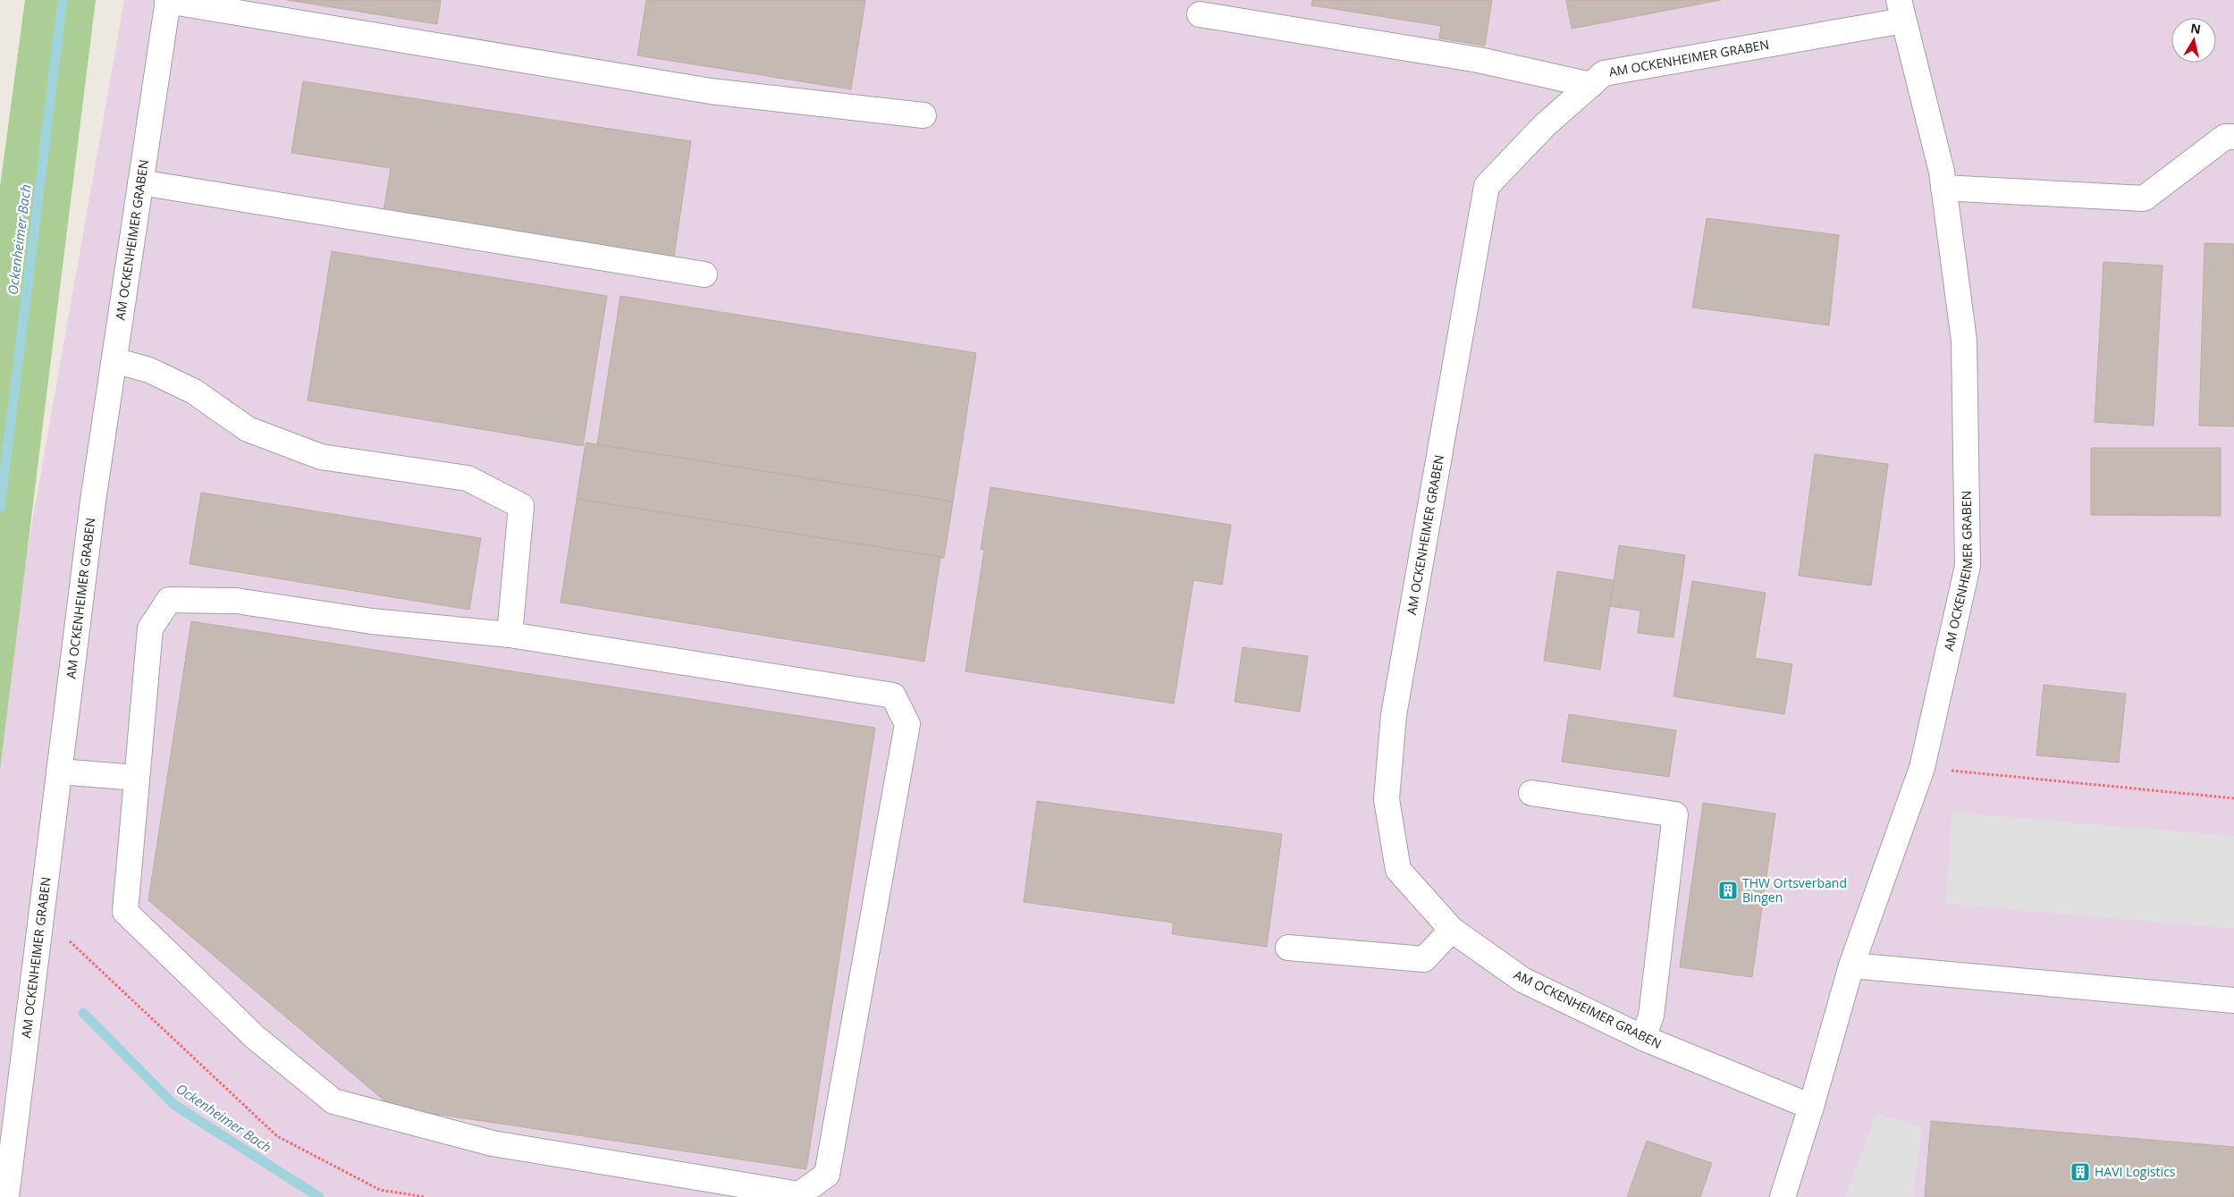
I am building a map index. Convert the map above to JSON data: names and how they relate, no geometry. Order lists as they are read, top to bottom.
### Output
{
  "streets": {
    "street": ["AM OCKENHEIMER GRABEN"]
  },
  "water": ["Ockenheimer Bach"],
  "places": {
    "building": ["THW Ortsverband Bingen", "HAVI Logistics"]
  },
  "north": "top"
}
